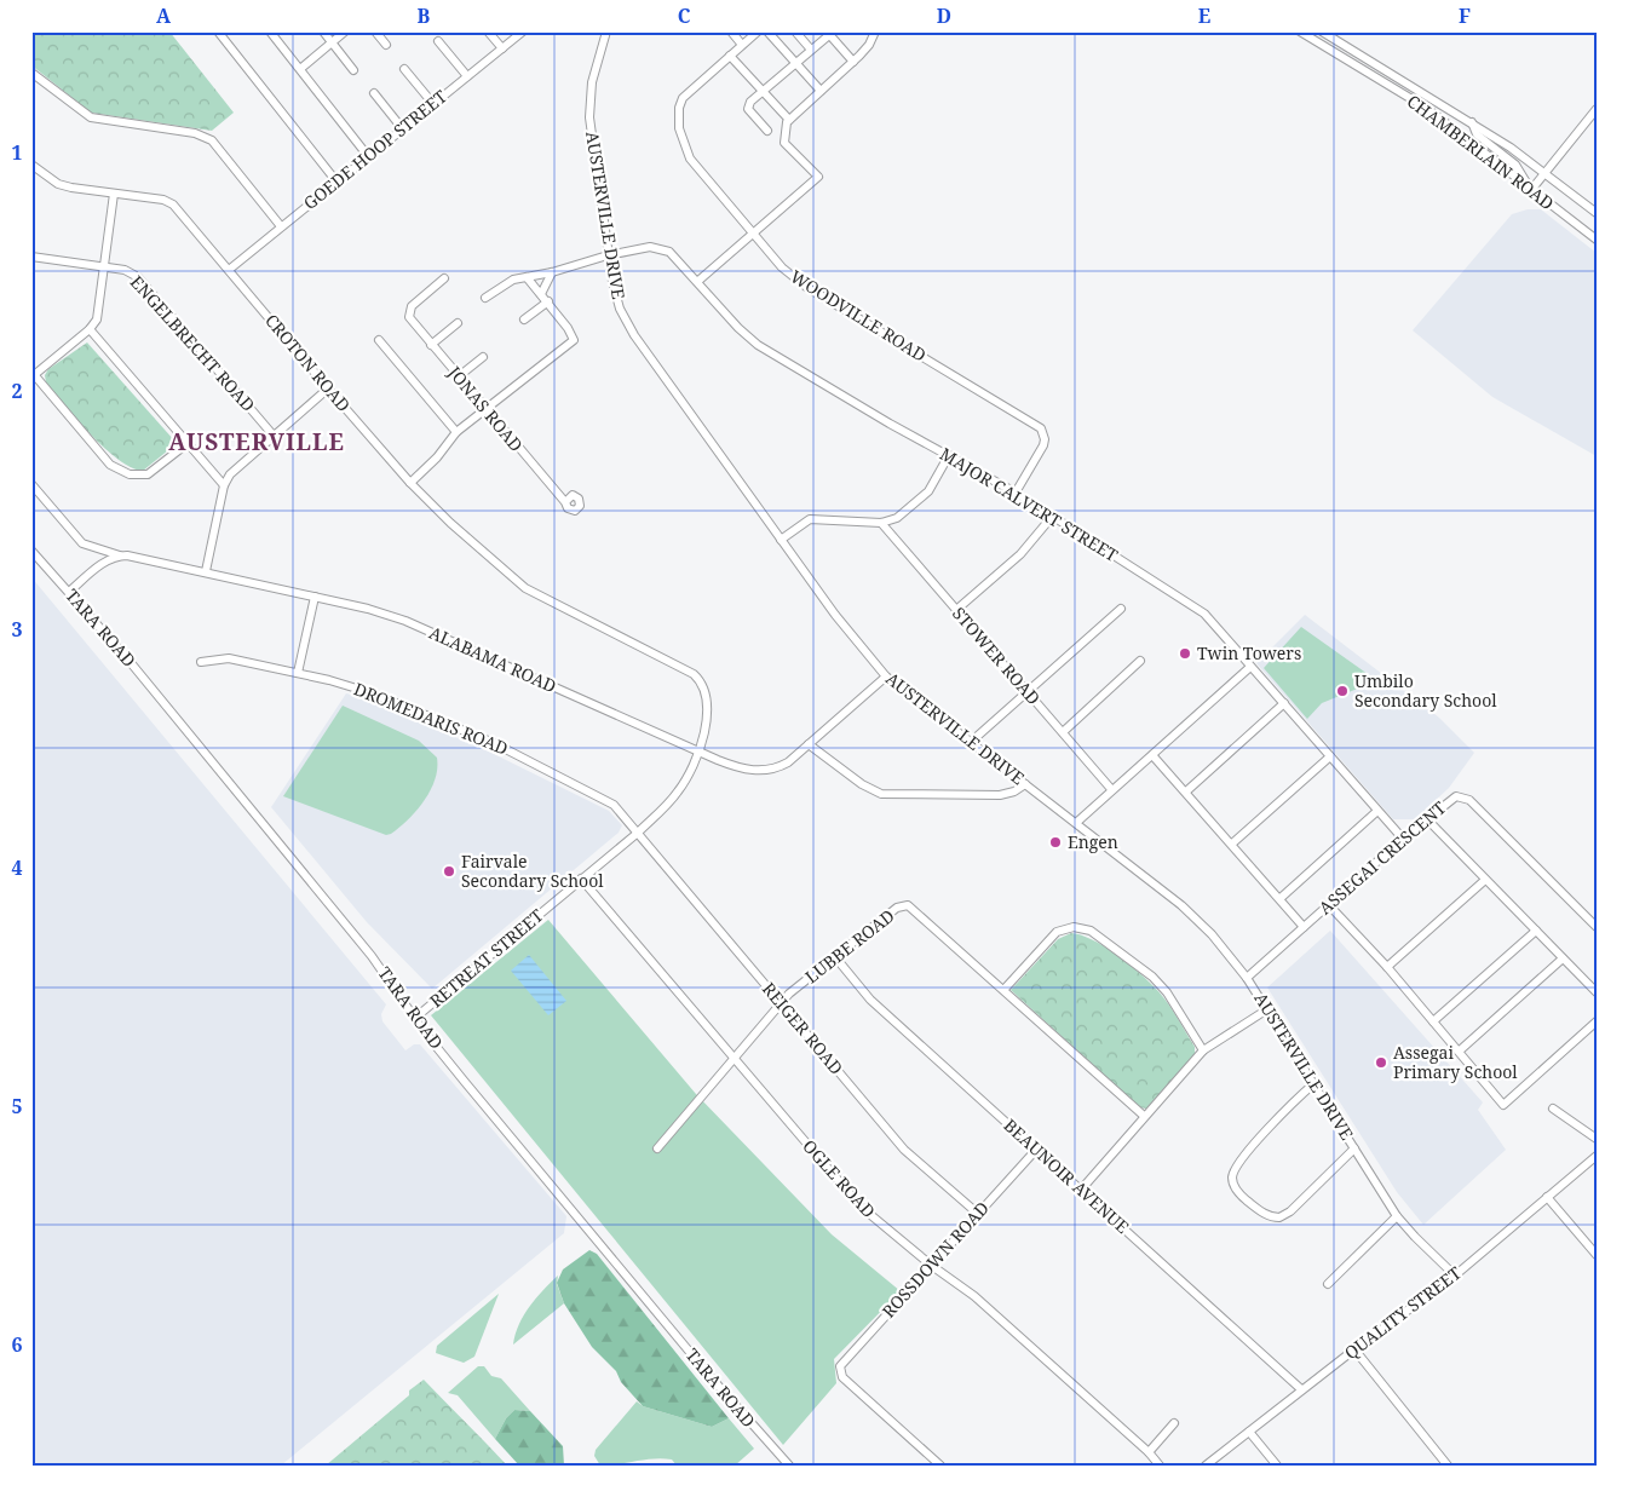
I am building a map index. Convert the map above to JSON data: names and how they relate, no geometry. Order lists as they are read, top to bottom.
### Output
{
  "streets": {
    "street": [
      "GOEDE HOOP STREET",
      "CHAMBERLAIN ROAD",
      "AUSTERVILLE DRIVE",
      "WOODVILLE ROAD",
      "ENGELBRECHT ROAD",
      "CROTON ROAD",
      "JONAS ROAD",
      "MAJOR CALVERT STREET",
      "TARA ROAD",
      "STOWER ROAD",
      "ALABAMA ROAD",
      "DROMEDARIS ROAD",
      "ASSEGAI CRESCENT",
      "LUBBE ROAD",
      "RETREAT STREET",
      "REIGER ROAD",
      "BEAUNOIR AVENUE",
      "OGLE ROAD",
      "ROSSDOWN ROAD",
      "QUALITY STREET"
    ]
  },
  "crossings": [
    ["GOEDE HOOP STREET", "CROTON ROAD"],
    ["AUSTERVILLE DRIVE", "MAJOR CALVERT STREET"],
    ["AUSTERVILLE DRIVE", "ALABAMA ROAD"],
    ["AUSTERVILLE DRIVE", "ASSEGAI CRESCENT"],
    ["AUSTERVILLE DRIVE", "QUALITY STREET"],
    ["WOODVILLE ROAD", "MAJOR CALVERT STREET"],
    ["CROTON ROAD", "RETREAT STREET"],
    ["MAJOR CALVERT STREET", "ASSEGAI CRESCENT"],
    ["TARA ROAD", "RETREAT STREET"],
    ["ALABAMA ROAD", "RETREAT STREET"],
    ["DROMEDARIS ROAD", "RETREAT STREET"],
    ["DROMEDARIS ROAD", "REIGER ROAD"],
    ["LUBBE ROAD", "REIGER ROAD"],
    ["LUBBE ROAD", "BEAUNOIR AVENUE"],
    ["LUBBE ROAD", "OGLE ROAD"],
    ["RETREAT STREET", "REIGER ROAD"],
    ["RETREAT STREET", "OGLE ROAD"],
    ["REIGER ROAD", "ROSSDOWN ROAD"],
    ["BEAUNOIR AVENUE", "ROSSDOWN ROAD"],
    ["BEAUNOIR AVENUE", "QUALITY STREET"],
    ["OGLE ROAD", "ROSSDOWN ROAD"]
  ],
  "districts": ["AUSTERVILLE"],
  "places": [
    "Twin Towers",
    "Umbilo Secondary School",
    "Engen",
    "Fairvale Secondary School",
    "Assegai Primary School"
  ],
  "grid": {
    "columns": [
      "A",
      "B",
      "C",
      "D",
      "E",
      "F"
    ],
    "rows": [
      "1",
      "2",
      "3",
      "4",
      "5",
      "6"
    ]
  }
}
